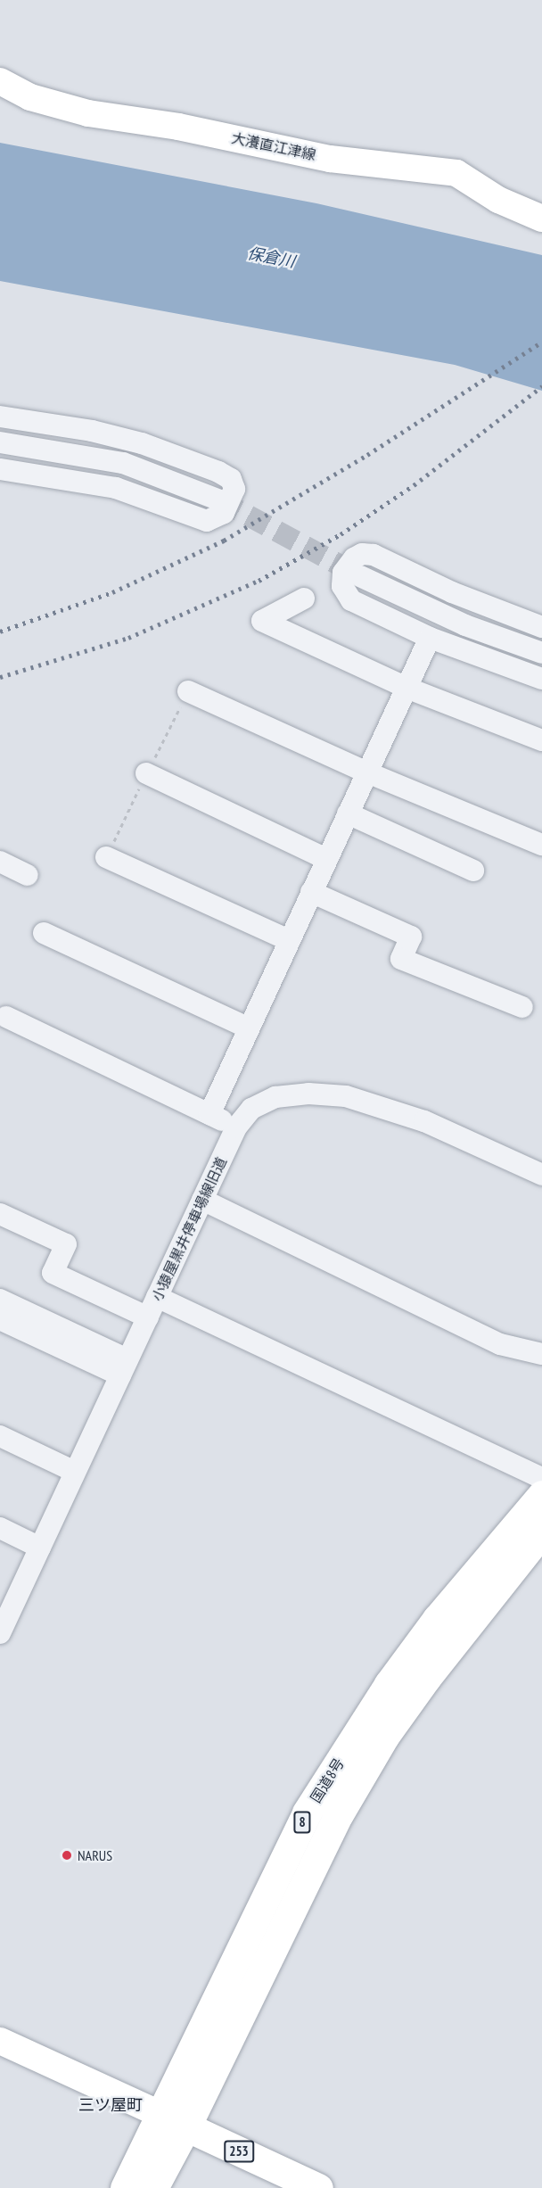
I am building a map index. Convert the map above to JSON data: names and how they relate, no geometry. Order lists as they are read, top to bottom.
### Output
{
  "streets": {
    "highway": ["国道8号", "8", "253"],
    "main road": ["大瀁直江津線"],
    "street": ["小猿屋黒井停車場線旧道"]
  },
  "crossings": [
    ["国道8号", "253"]
  ],
  "districts": ["三ツ屋町"],
  "water": ["保倉川"],
  "places": ["NARUS"]
}
